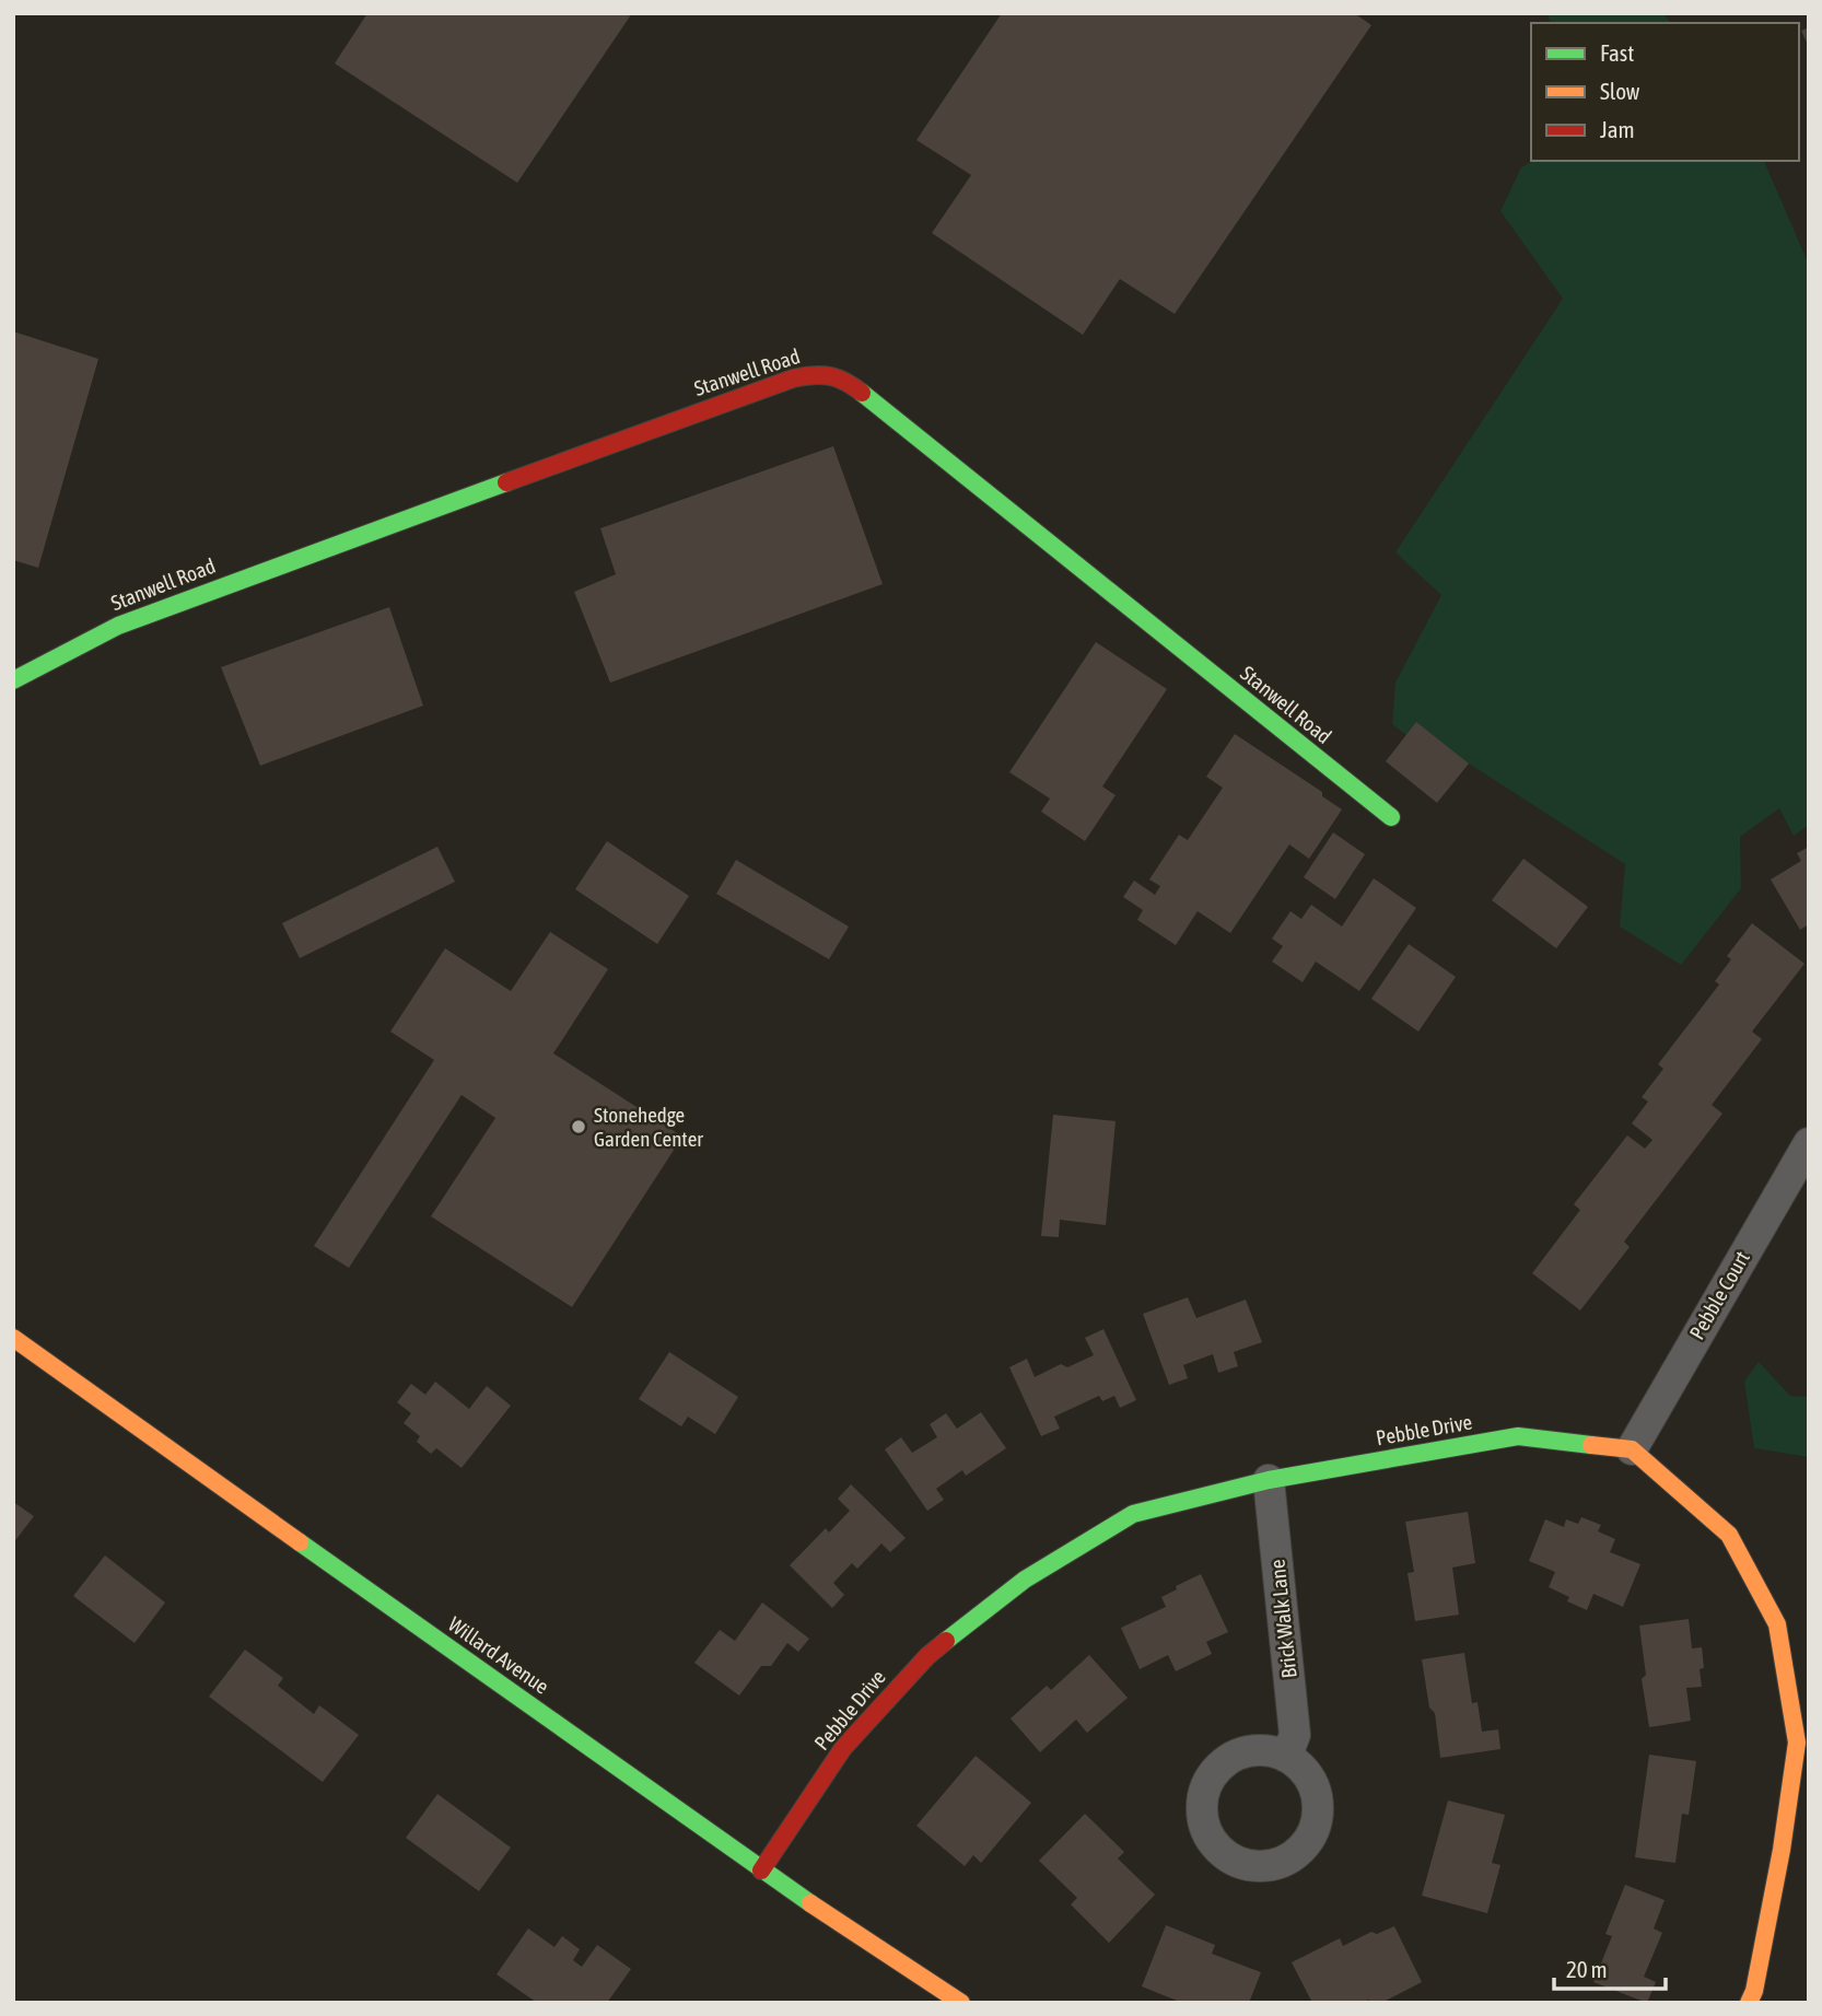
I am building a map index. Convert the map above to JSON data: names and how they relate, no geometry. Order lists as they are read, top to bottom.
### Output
{
  "streets": {
    "street": [
      "Stanwell Road",
      "Pebble Court",
      "Pebble Drive",
      "Brick Walk Lane",
      "Willard Avenue"
    ]
  },
  "crossings": [
    ["Pebble Court", "Pebble Drive"],
    ["Pebble Drive", "Brick Walk Lane"],
    ["Pebble Drive", "Willard Avenue"]
  ],
  "places": ["Stonehedge Garden Center"],
  "legend": ["Fast", "Slow", "Jam"],
  "scale_bar": "20 m"
}
